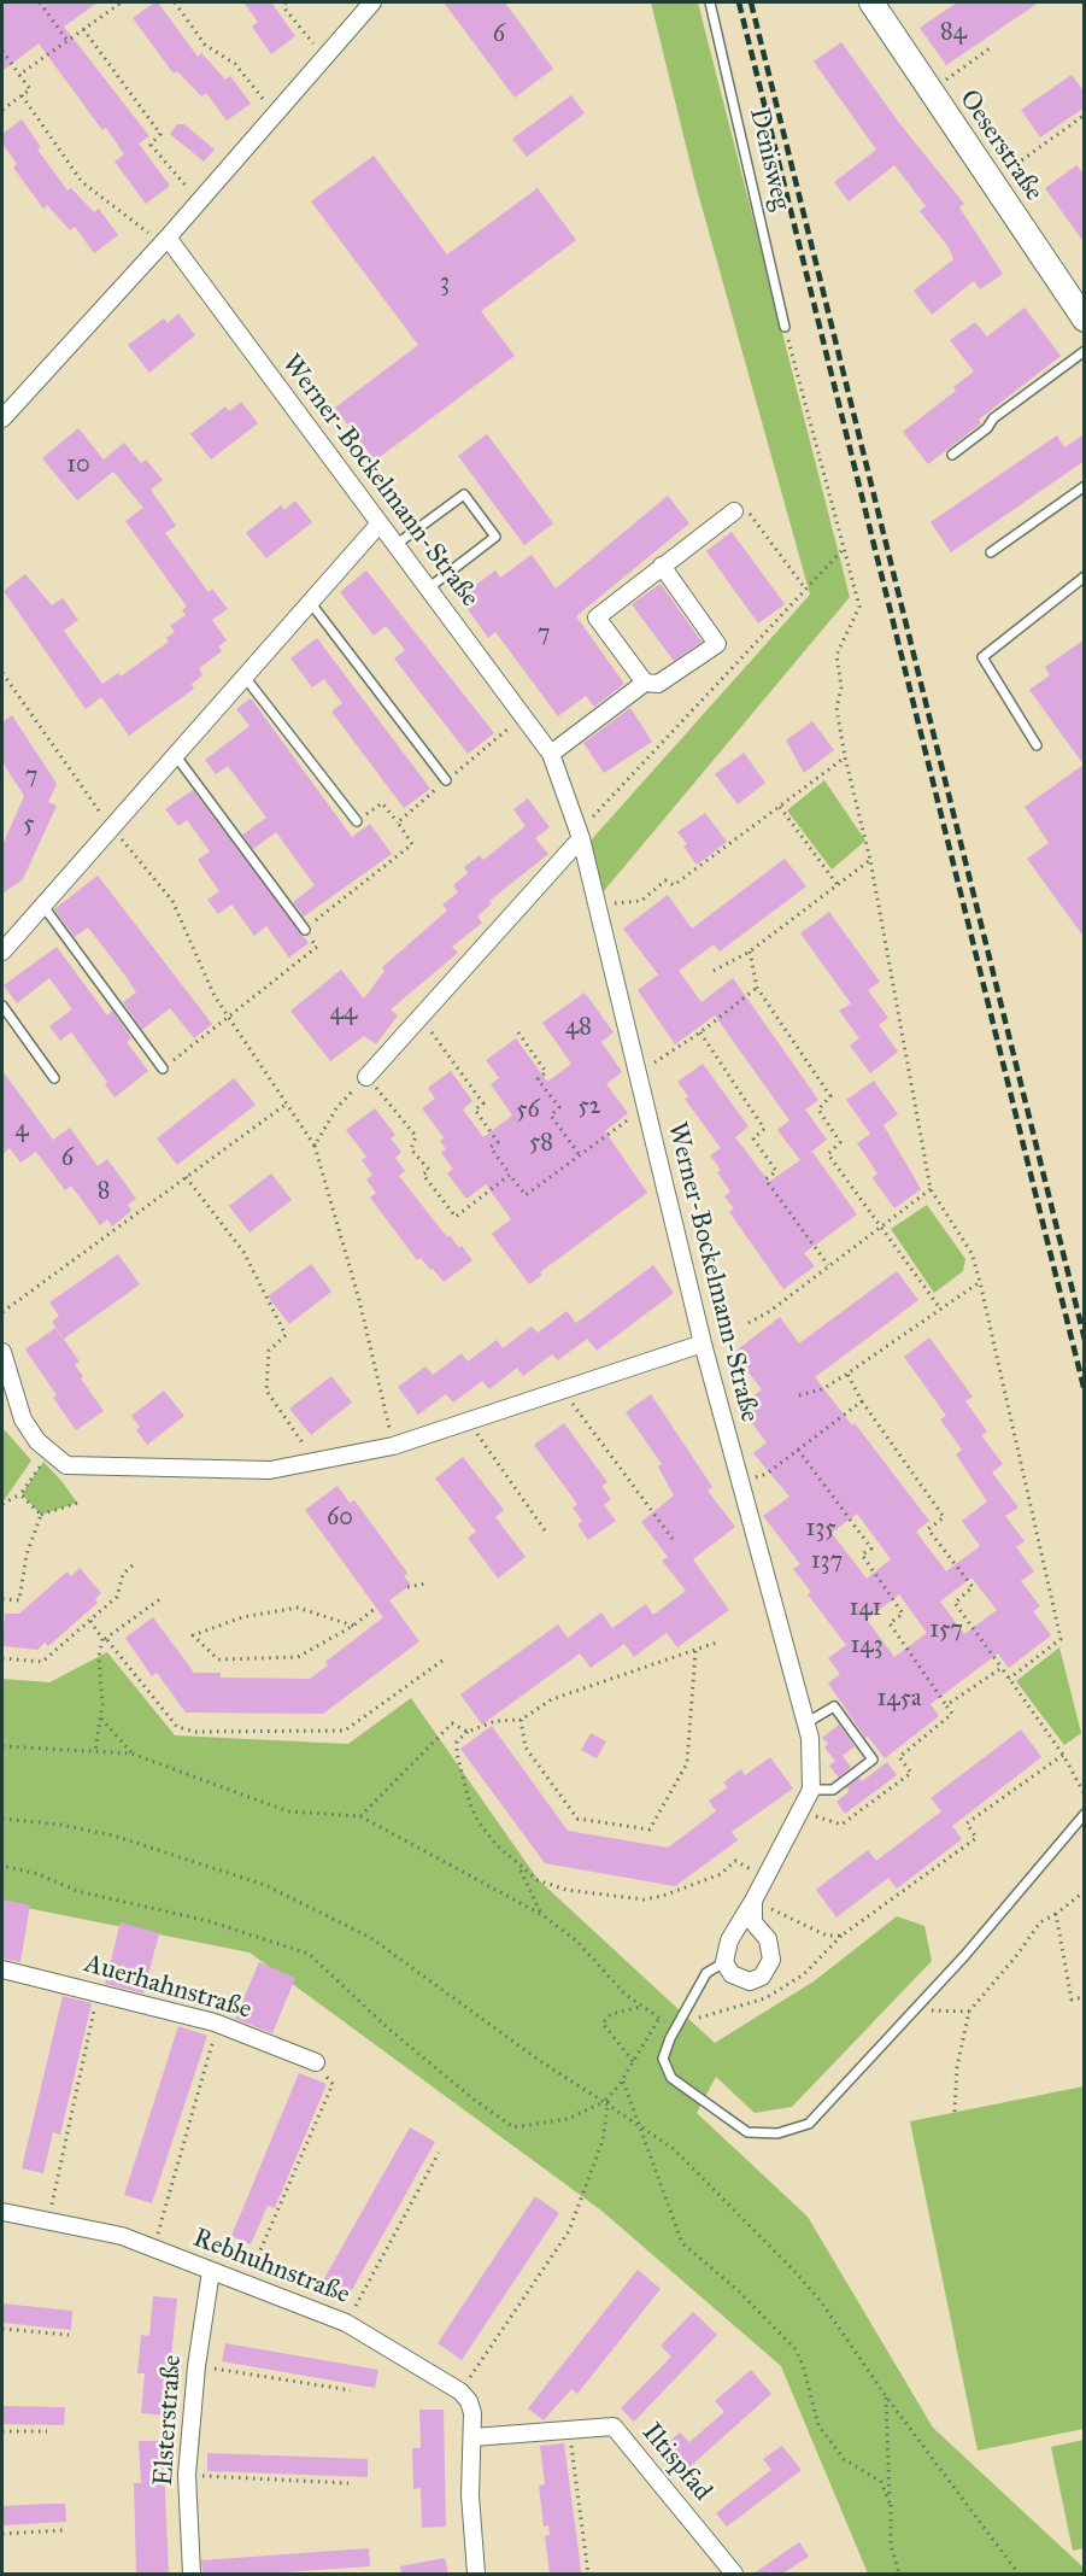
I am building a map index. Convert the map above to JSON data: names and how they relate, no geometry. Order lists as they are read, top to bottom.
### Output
{
  "streets": {
    "street": [
      "Oeserstraße",
      "Werner-Bockelmann-Straße",
      "Auerhahnstraße",
      "Rebhuhnstraße",
      "Elsterstraße",
      "Iltispfad"
    ],
    "lane": ["Denisweg"]
  },
  "crossings": [
    ["Rebhuhnstraße", "Elsterstraße"]
  ],
  "house_numbers": [
    "84",
    "6",
    "3",
    "10",
    "7",
    "7",
    "5",
    "44",
    "48",
    "52",
    "56",
    "4",
    "58",
    "6",
    "8",
    "60",
    "135",
    "137",
    "141",
    "157",
    "143",
    "145a"
  ]
}
